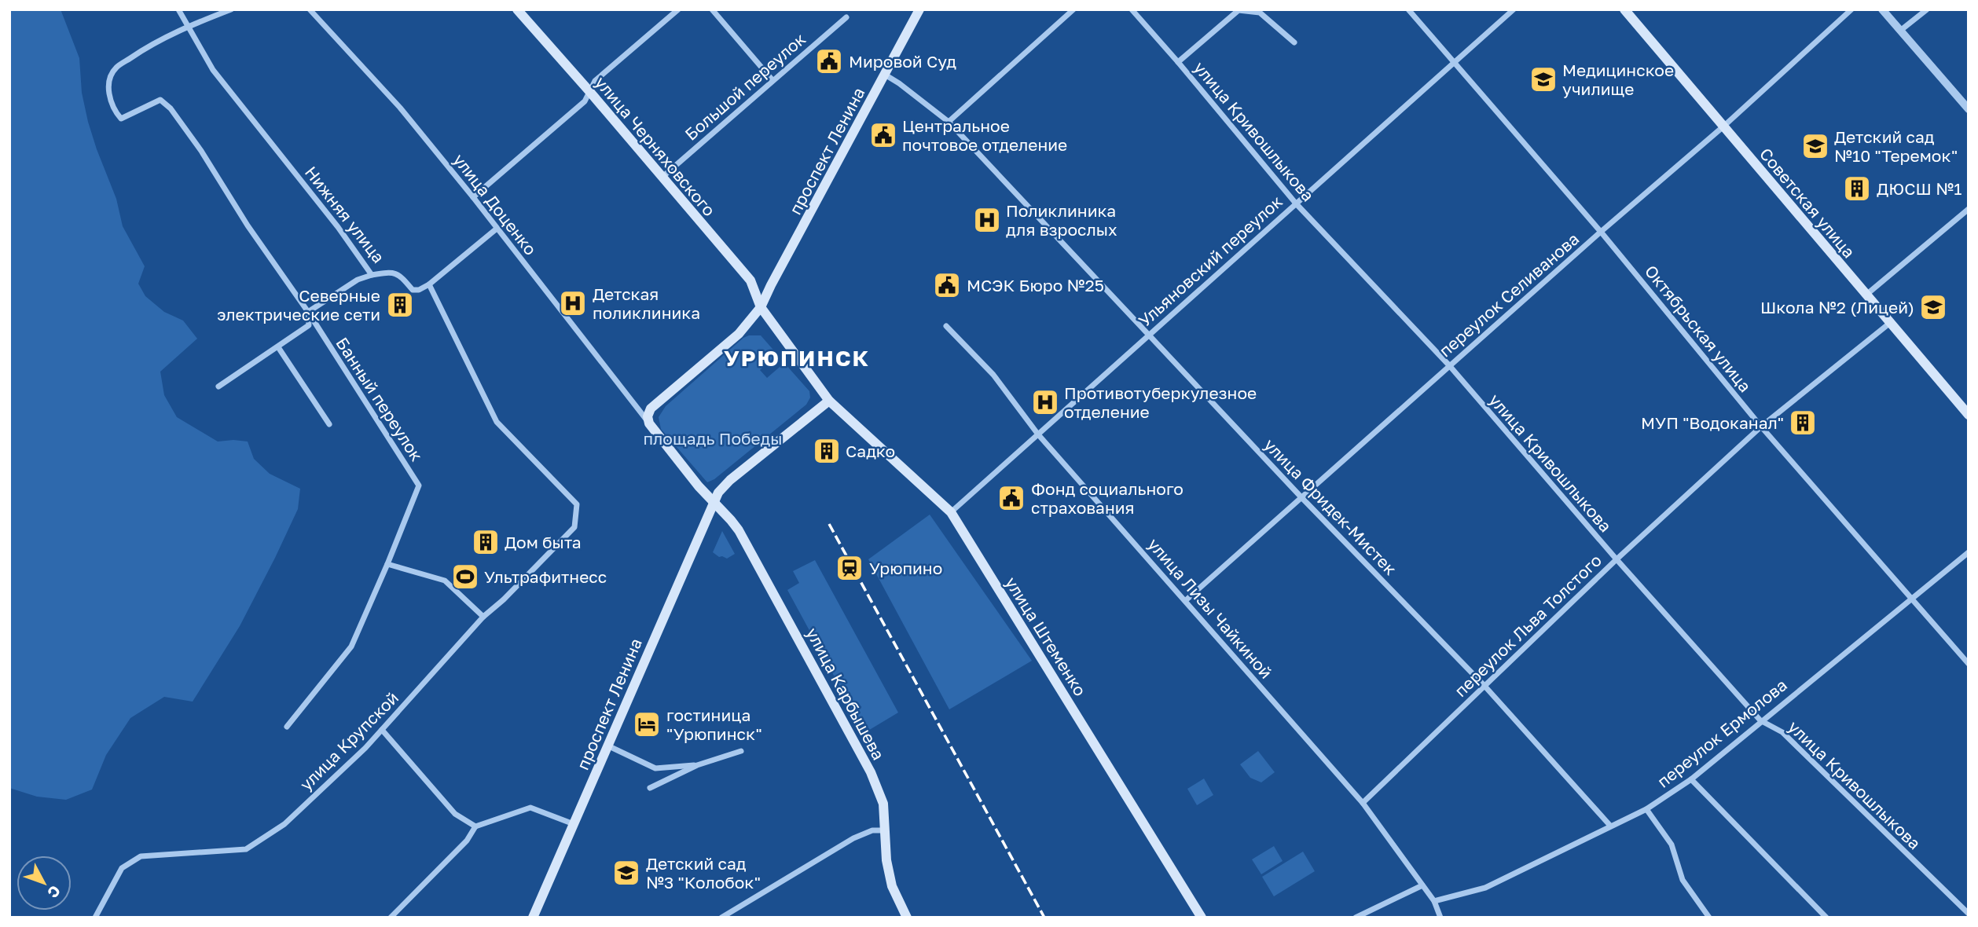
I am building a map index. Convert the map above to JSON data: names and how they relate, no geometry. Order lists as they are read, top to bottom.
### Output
{
  "streets": {
    "main road": [
      "улица Черняховского",
      "проспект Ленина",
      "Советская улица",
      "улица Штеменко",
      "улица Карбышева"
    ],
    "street": [
      "Большой переулок",
      "улица Кривошлыкова",
      "улица Доценко",
      "Нижняя улица",
      "Ульяновский переулок",
      "переулок Селиванова",
      "Октябрьская улица",
      "Банный переулок",
      "улица Фридек-Мистек",
      "улица Лизы Чайкиной",
      "переулок Льва Толстого",
      "переулок Ермолова",
      "улица Крупской"
    ]
  },
  "crossings": [
    ["Большой переулок", "улица Черняховского"],
    ["улица Кривошлыкова", "Ульяновский переулок"],
    ["улица Кривошлыкова", "переулок Селиванова"],
    ["улица Кривошлыкова", "переулок Льва Толстого"],
    ["улица Кривошлыкова", "переулок Ермолова"],
    ["улица Черняховского", "проспект Ленина"],
    ["проспект Ленина", "улица Фридек-Мистек"],
    ["проспект Ленина", "улица Карбышева"],
    ["Советская улица", "переулок Селиванова"],
    ["Советская улица", "переулок Льва Толстого"],
    ["Нижняя улица", "Банный переулок"],
    ["Нижняя улица", "улица Крупской"],
    ["Ульяновский переулок", "Октябрьская улица"],
    ["Ульяновский переулок", "улица Фридек-Мистек"],
    ["Ульяновский переулок", "улица Лизы Чайкиной"],
    ["Ульяновский переулок", "улица Штеменко"],
    ["переулок Селиванова", "Октябрьская улица"],
    ["переулок Селиванова", "улица Фридек-Мистек"],
    ["переулок Селиванова", "улица Лизы Чайкиной"],
    ["Октябрьская улица", "переулок Льва Толстого"],
    ["Октябрьская улица", "переулок Ермолова"],
    ["улица Фридек-Мистек", "переулок Льва Толстого"],
    ["улица Фридек-Мистек", "переулок Ермолова"],
    ["улица Лизы Чайкиной", "переулок Льва Толстого"],
    ["улица Лизы Чайкиной", "переулок Ермолова"]
  ],
  "districts": ["УРЮПИНСК"],
  "parks": ["площадь Победы"],
  "places": {
    "public building": [
      "Мировой Суд",
      "Центральное почтовое отделение",
      "МСЭК Бюро №25",
      "Фонд социального страхования"
    ],
    "school or university": [
      "Медицинское училище",
      "Детский сад №10 \"Теремок\"",
      "Школа №2 (Лицей)",
      "Детский сад №3 \"Колобок\""
    ],
    "building": [
      "ДЮСШ №1",
      "Северные электрические сети",
      "МУП \"Водоканал\"",
      "Садко",
      "Дом быта"
    ],
    "hospital": ["Поликлиника для взрослых", "Детская поликлиника", "Противотуберкулезное отделение"],
    "station": ["Урюпино"],
    "sports": ["Ультрафитнесс"],
    "hotel": ["гостиница \"Урюпинск\""]
  },
  "north": "bottom right"
}
